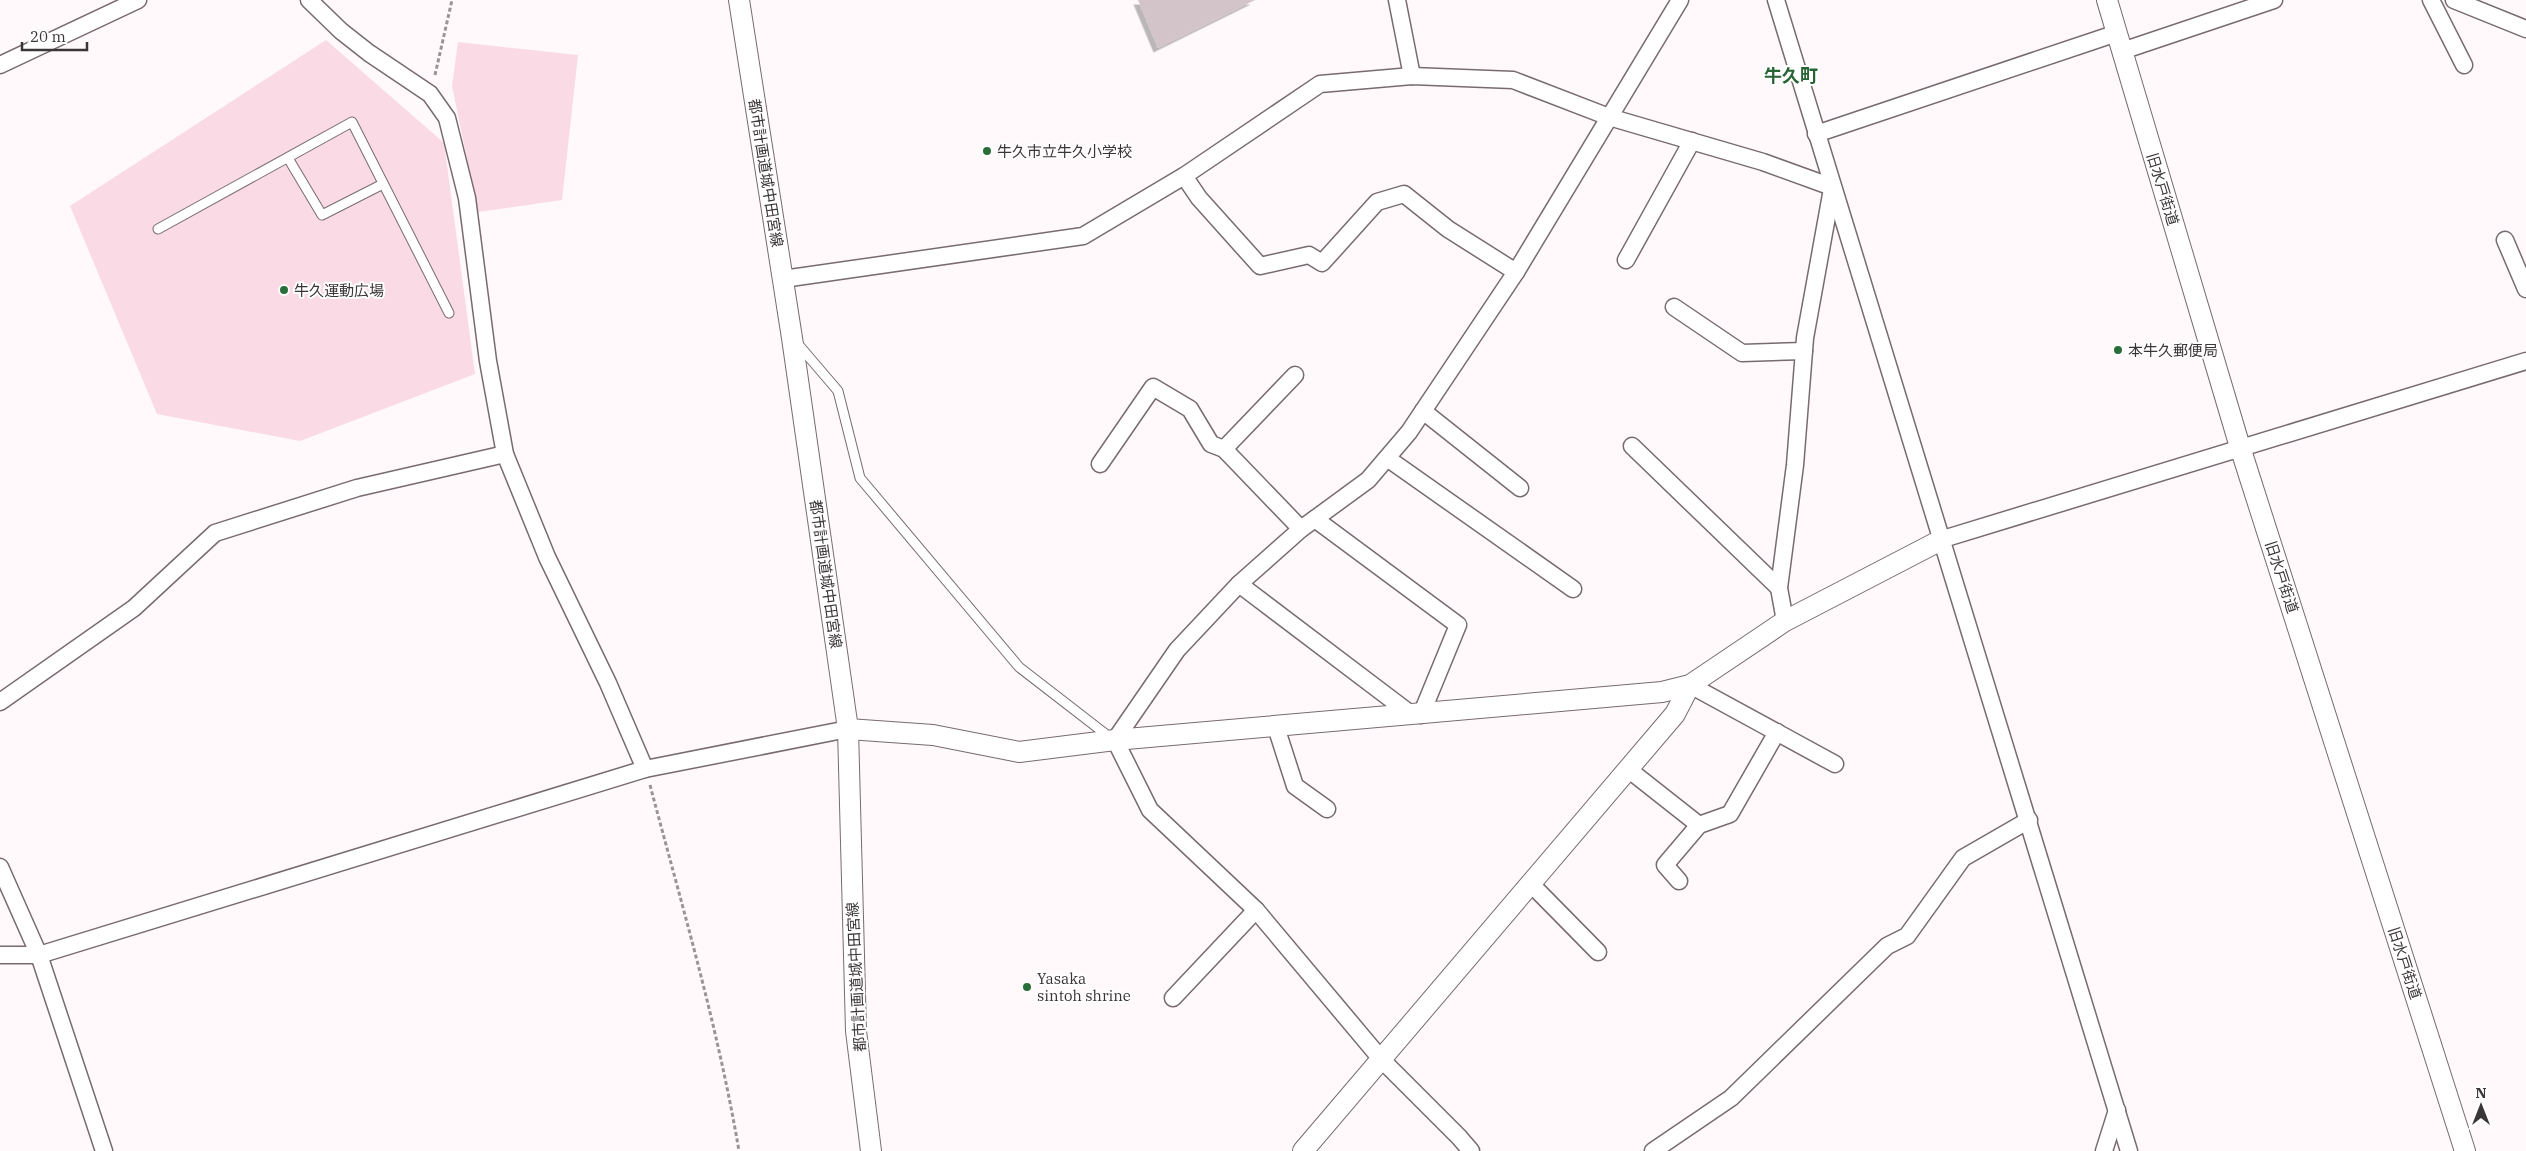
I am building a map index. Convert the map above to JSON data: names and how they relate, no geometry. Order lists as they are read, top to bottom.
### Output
{
  "streets": {
    "street": ["都市計画道城中田宮線", "旧水戸街道"]
  },
  "districts": ["牛久町"],
  "places": [
    "牛久市立牛久小学校",
    "牛久運動広場",
    "本牛久郵便局",
    "Yasaka sintoh shrine"
  ],
  "scale_bar": "20 m",
  "north": "top"
}
